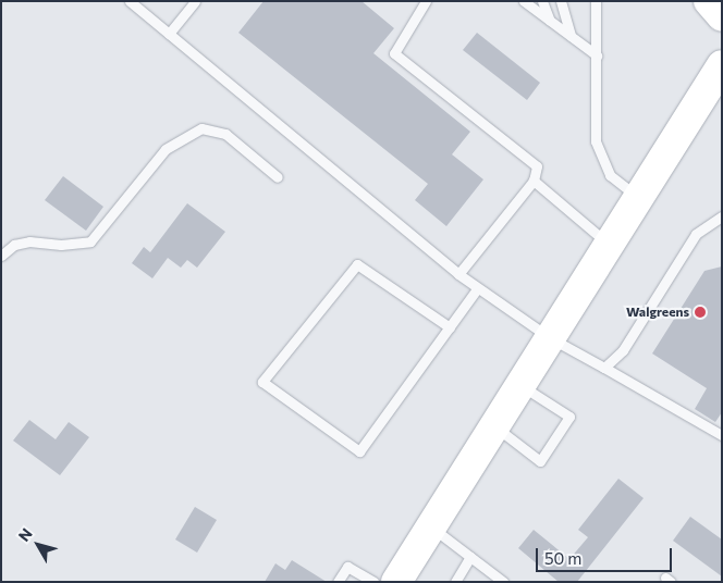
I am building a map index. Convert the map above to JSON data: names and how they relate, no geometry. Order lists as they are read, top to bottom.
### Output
{
  "places": ["Walgreens"],
  "scale_bar": "50 m",
  "north": "top left"
}
